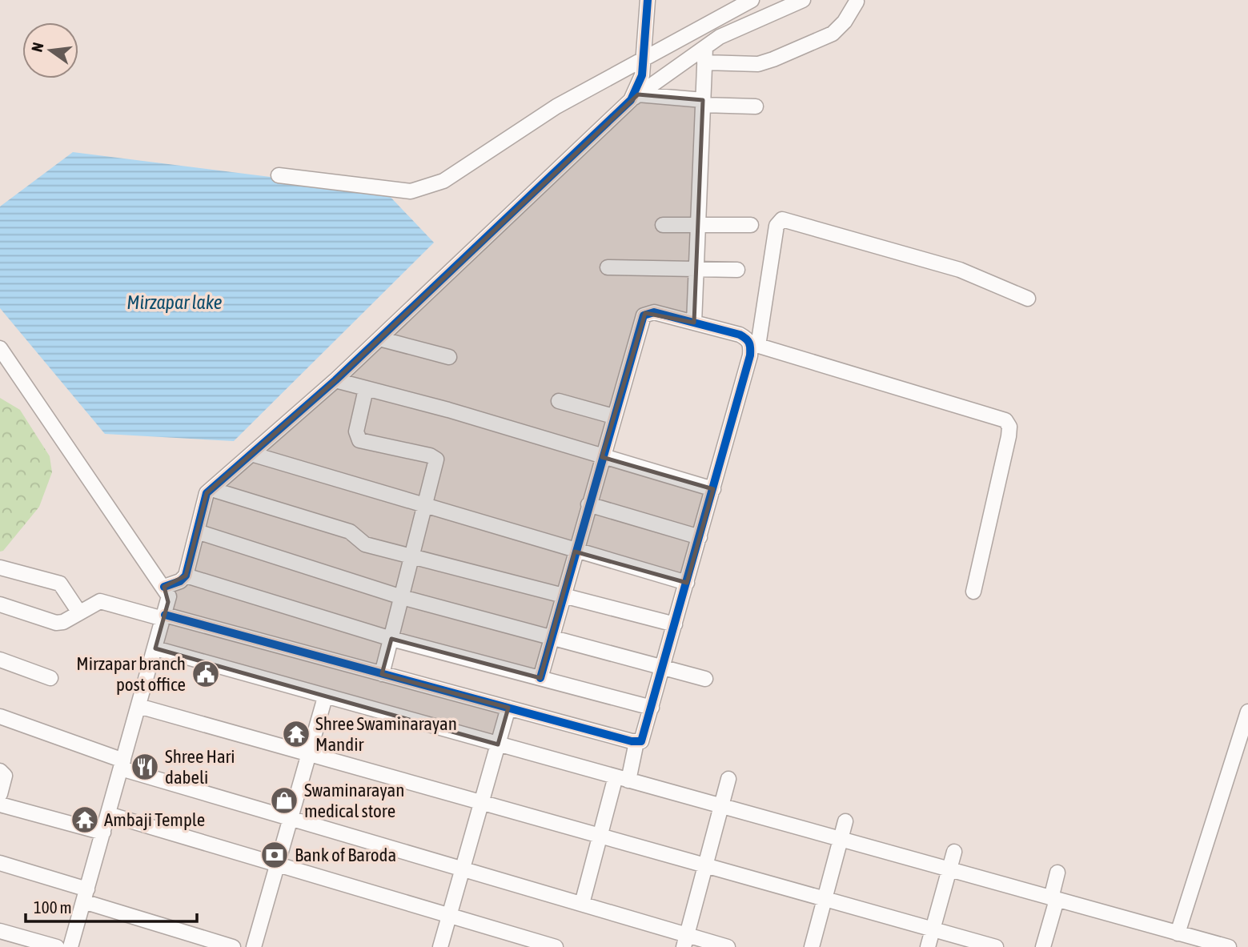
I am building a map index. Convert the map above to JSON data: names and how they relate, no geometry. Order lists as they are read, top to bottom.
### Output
{
  "water": ["Mirzapar lake"],
  "places": {
    "public building": ["Mirzapar branch post office"],
    "temple": ["Shree Swaminarayan Mandir", "Ambaji Temple"],
    "restaurant": ["Shree Hari dabeli"],
    "shop": ["Swaminarayan medical store"],
    "bank": ["Bank of Baroda"]
  },
  "scale_bar": "100 m",
  "north": "left"
}
